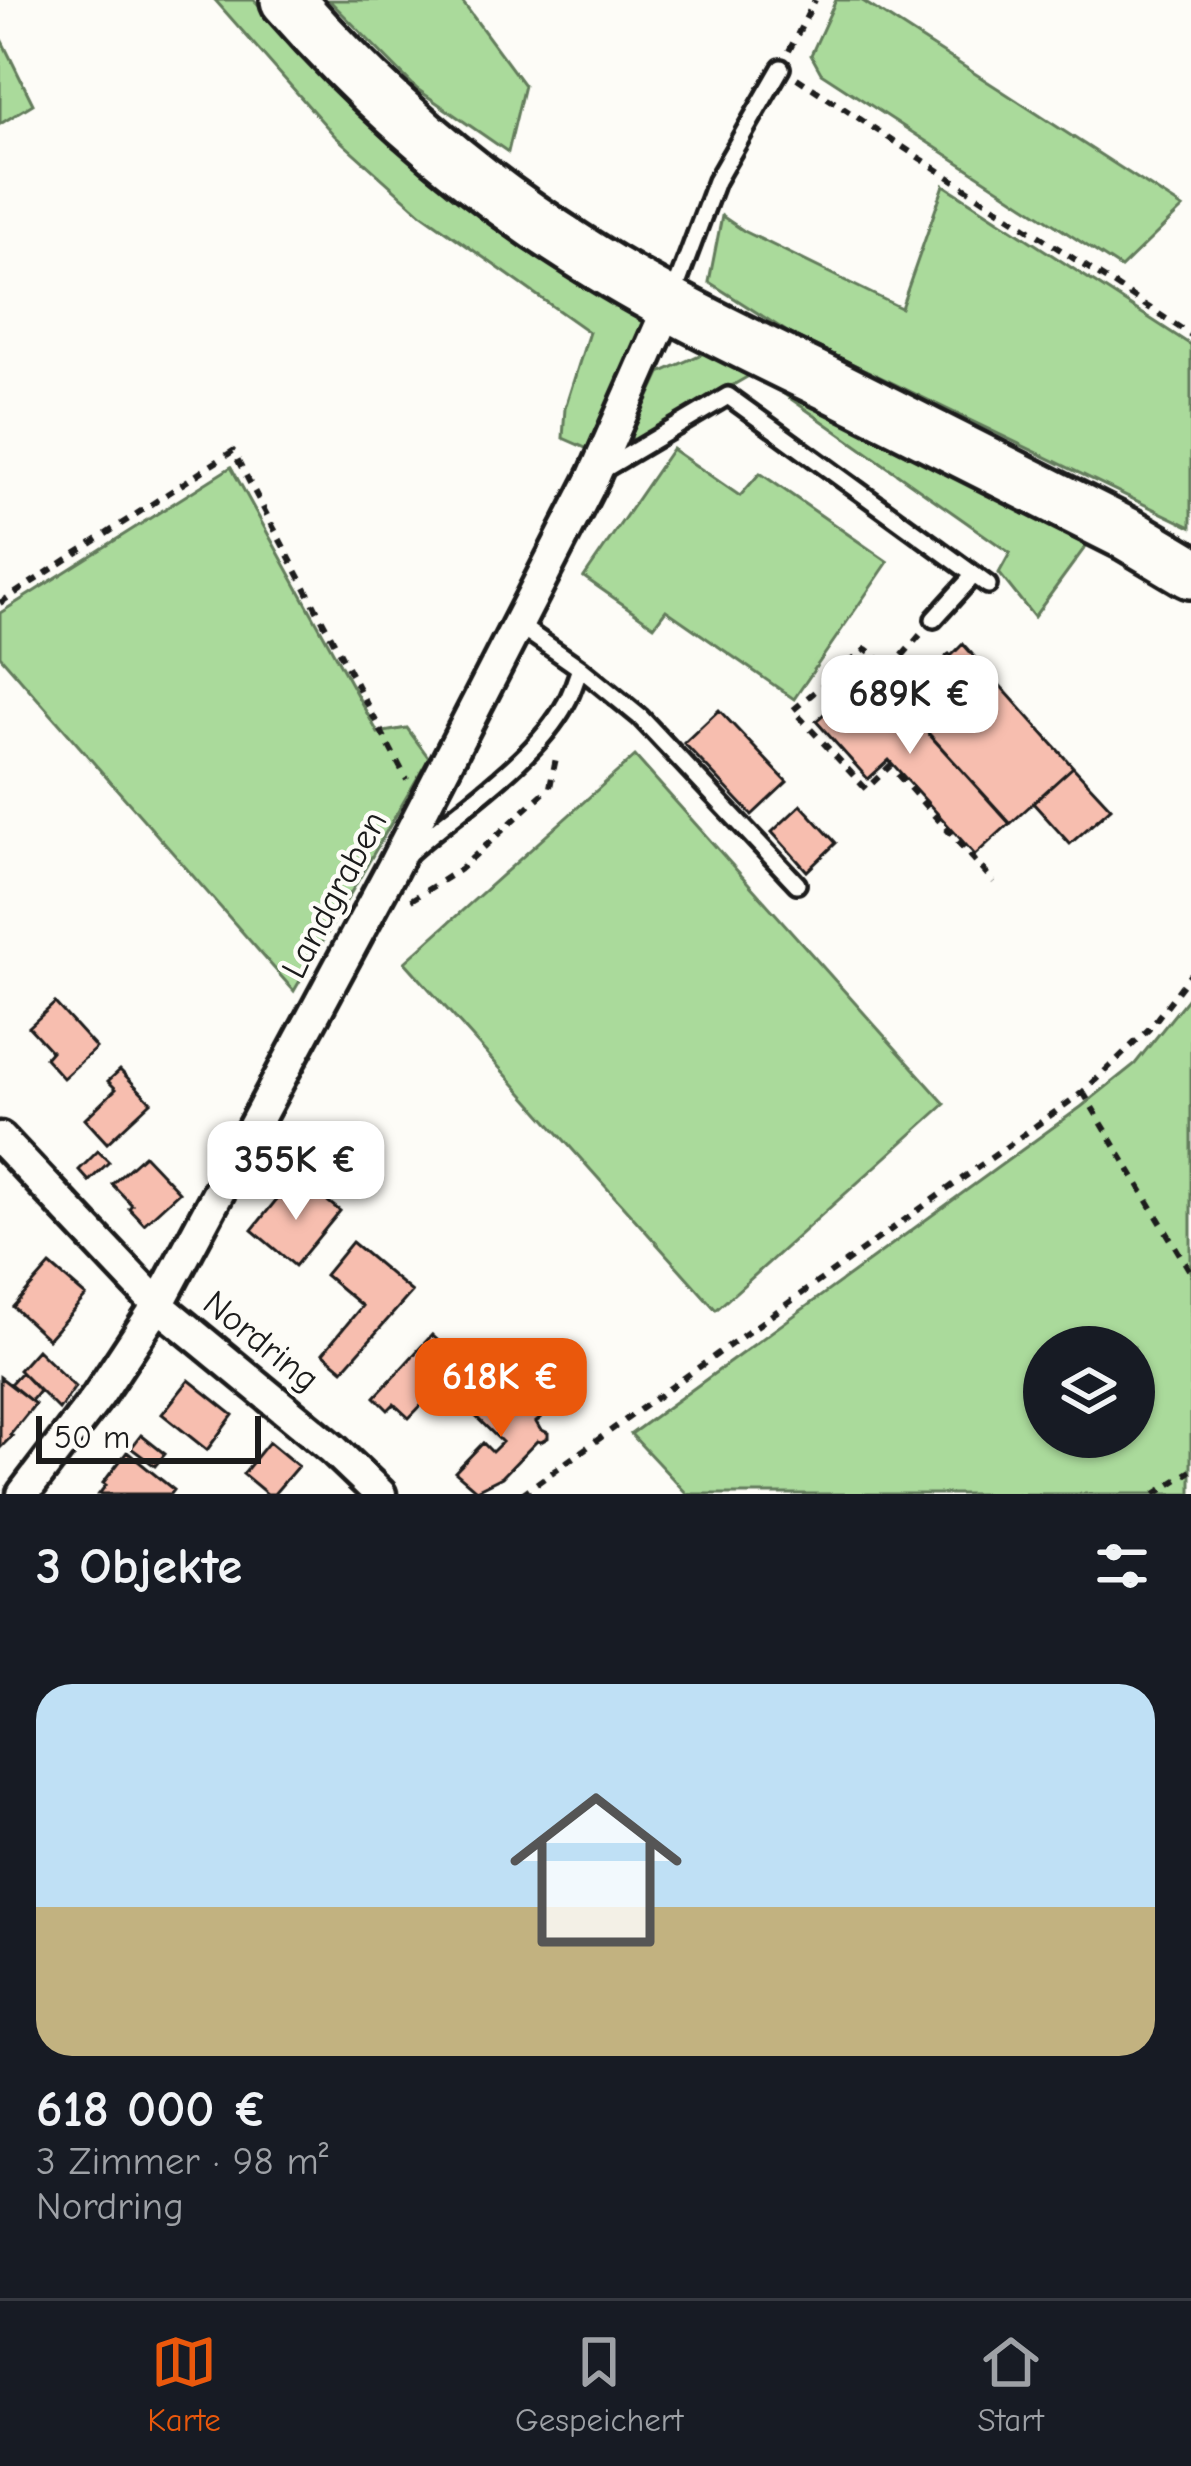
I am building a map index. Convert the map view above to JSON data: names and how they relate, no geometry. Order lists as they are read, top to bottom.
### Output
{
  "streets": {
    "street": ["Landgraben", "Nordring"]
  },
  "crossings": [
    ["Landgraben", "Nordring"]
  ],
  "scale_bar": "50 m",
  "page": {
    "price": ["689K €", "355K €", "618K €"],
    "scale": "50 m",
    "heading": "3 Objekte",
    "list": [
      {
        "name": "618 000 €",
        "note": "3 Zimmer · 98 m² · Nordring"
      }
    ],
    "tabs": ["Karte", "Gespeichert", "Start"]
  }
}
